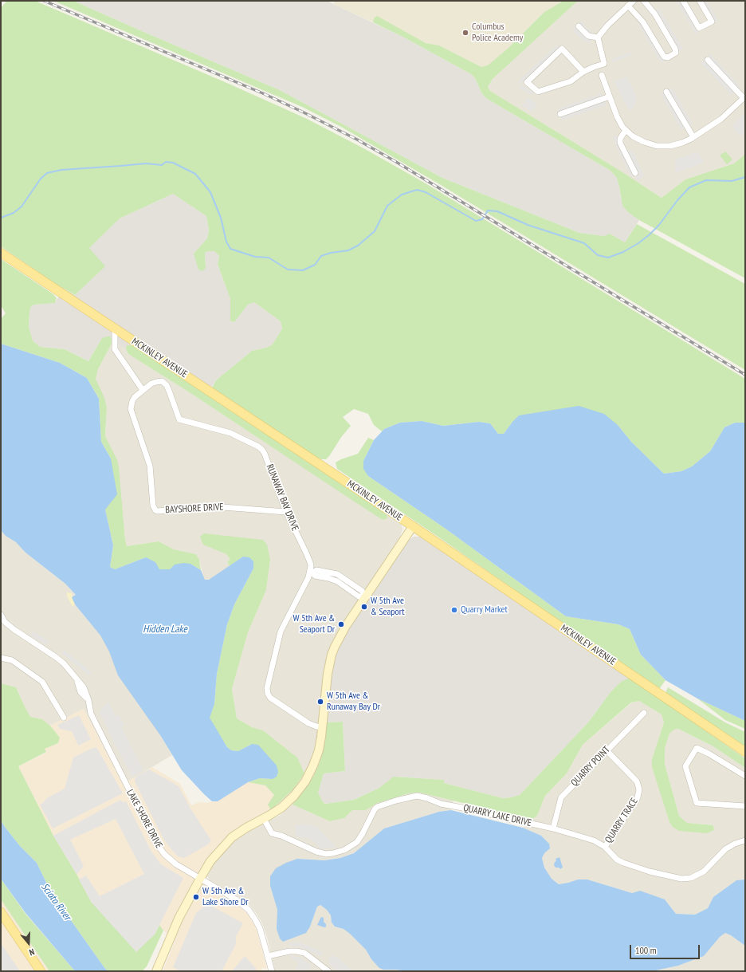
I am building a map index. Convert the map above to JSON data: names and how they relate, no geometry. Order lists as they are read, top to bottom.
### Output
{
  "streets": {
    "main road": ["MCKINLEY AVENUE"],
    "street": [
      "RUNAWAY BAY DRIVE",
      "BAYSHORE DRIVE",
      "QUARRY POINT",
      "QUARRY LAKE DRIVE",
      "LAKE SHORE DRIVE",
      "QUARRY TRACE"
    ]
  },
  "crossings": [
    ["RUNAWAY BAY DRIVE", "BAYSHORE DRIVE"],
    ["QUARRY POINT", "QUARRY LAKE DRIVE"],
    ["QUARRY POINT", "QUARRY TRACE"],
    ["QUARRY LAKE DRIVE", "QUARRY TRACE"]
  ],
  "water": ["Hidden Lake", "Scioto River"],
  "places": [
    "Columbus Police Academy",
    "W 5th Ave & Seaport",
    "Quarry Market",
    "W 5th Ave & Seaport Dr",
    "W 5th Ave & Runaway Bay Dr",
    "W 5th Ave & Lake Shore Dr"
  ],
  "scale_bar": "100 m",
  "north": "bottom"
}
